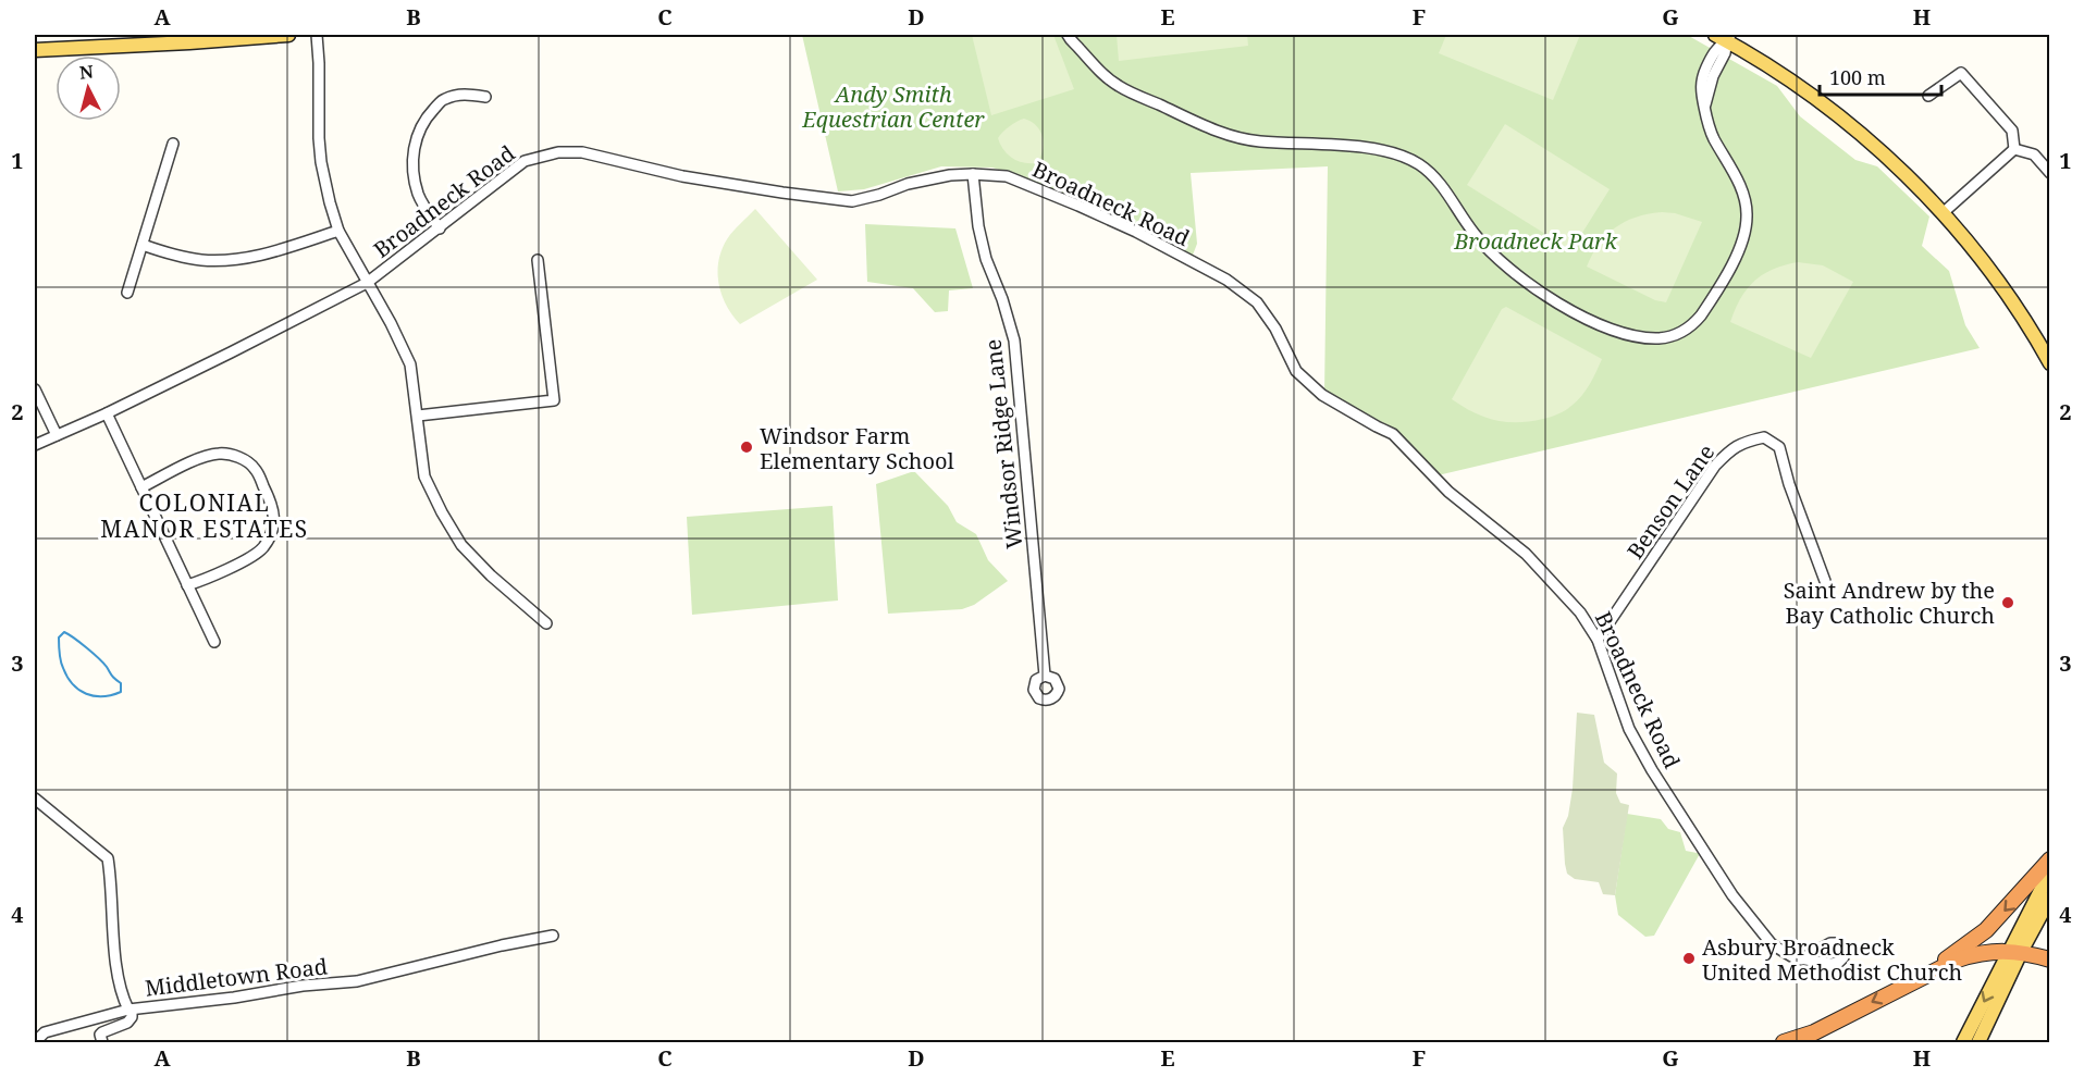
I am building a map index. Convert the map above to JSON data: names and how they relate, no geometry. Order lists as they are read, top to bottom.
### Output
{
  "streets": {
    "street": [
      "Broadneck Road",
      "Windsor Ridge Lane",
      "Benson Lane",
      "Middletown Road"
    ]
  },
  "crossings": [
    ["Broadneck Road", "Windsor Ridge Lane"],
    ["Broadneck Road", "Benson Lane"]
  ],
  "districts": ["COLONIAL MANOR ESTATES"],
  "parks": ["Andy Smith Equestrian Center", "Broadneck Park"],
  "places": ["Windsor Farm Elementary School", "Saint Andrew by the Bay Catholic Church", "Asbury Broadneck United Methodist Church"],
  "scale_bar": "100 m",
  "north": "top",
  "grid": {
    "columns": [
      "A",
      "B",
      "C",
      "D",
      "E",
      "F",
      "G",
      "H"
    ],
    "rows": [
      "1",
      "2",
      "3",
      "4"
    ]
  }
}
